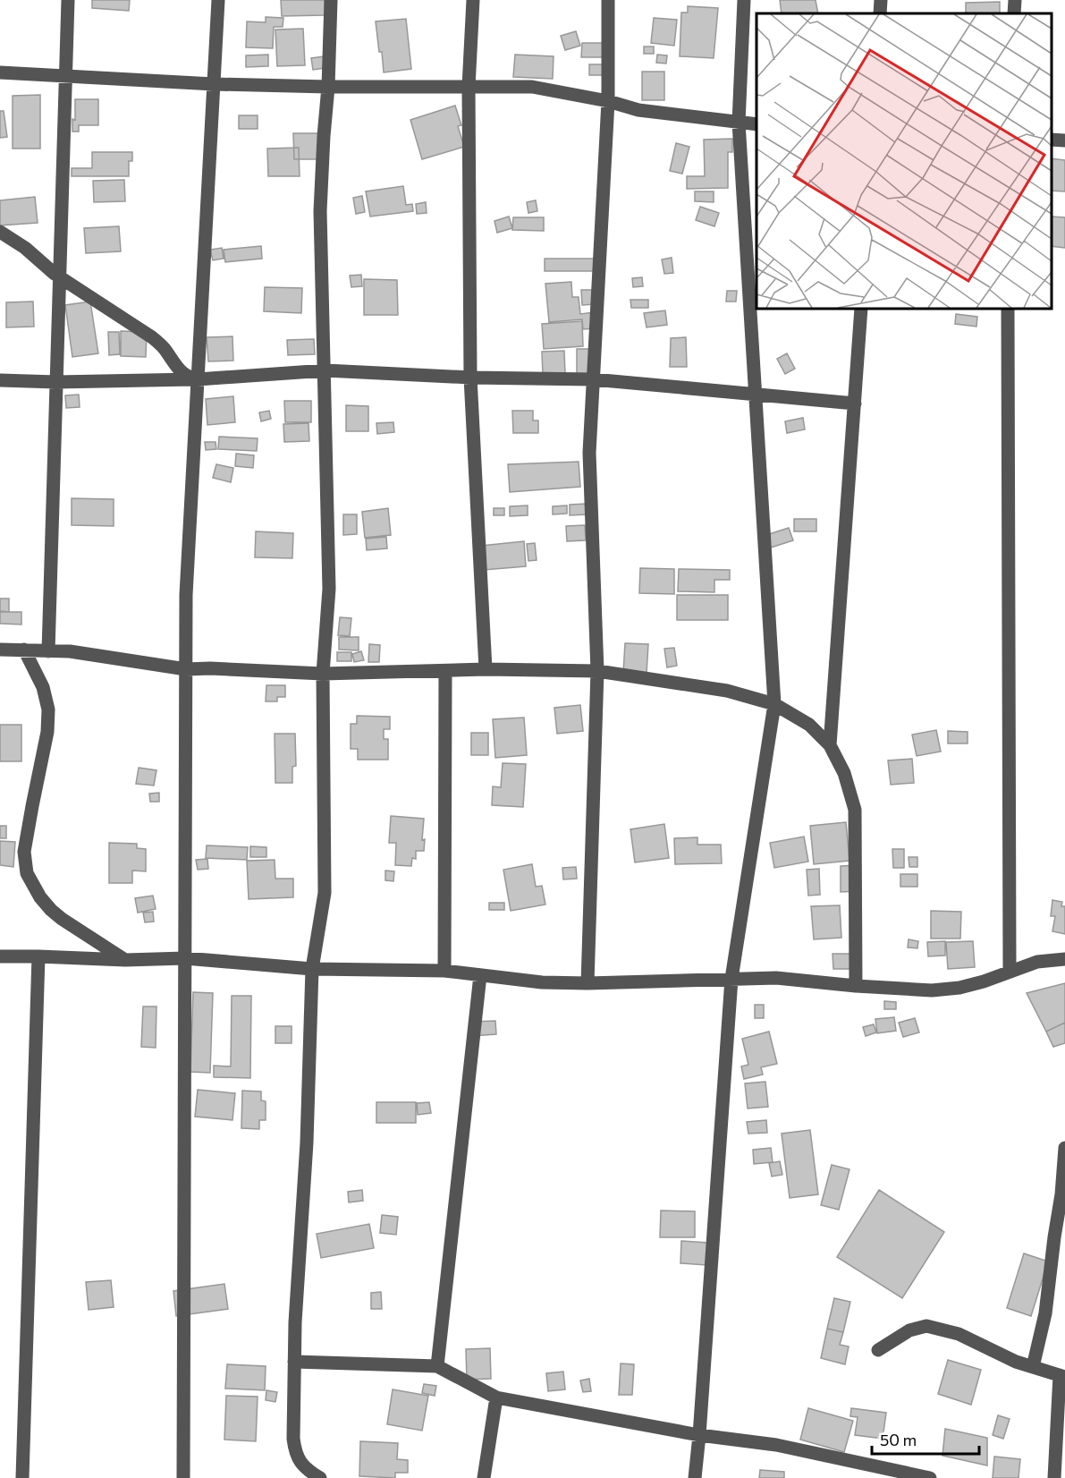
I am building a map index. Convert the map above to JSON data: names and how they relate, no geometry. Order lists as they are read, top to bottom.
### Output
{
  "scale_bar": "50 m"
}
